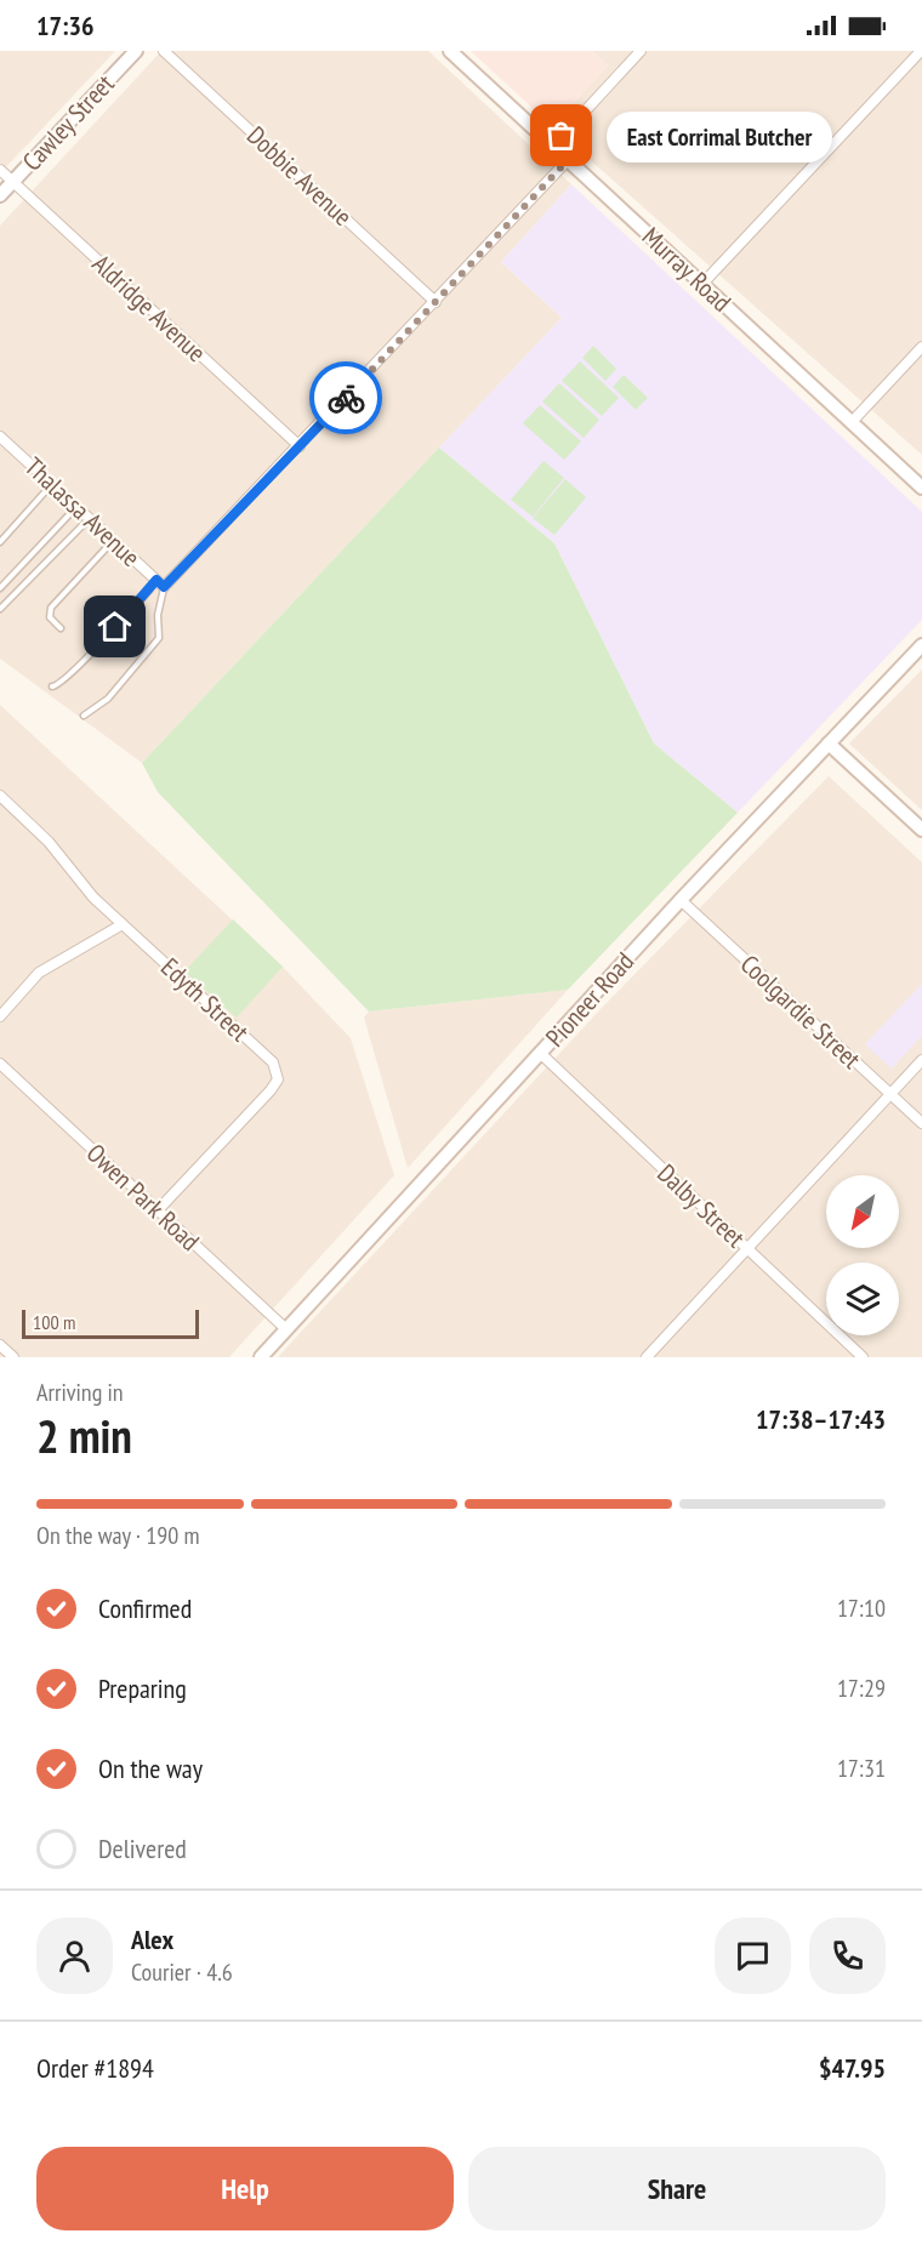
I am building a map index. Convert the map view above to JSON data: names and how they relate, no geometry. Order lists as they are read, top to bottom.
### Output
{
  "streets": {
    "main road": ["Cawley Street", "Murray Road", "Pioneer Road"],
    "street": [
      "Dobbie Avenue",
      "Aldridge Avenue",
      "Thalassa Avenue",
      "Edyth Street",
      "Coolgardie Street",
      "Owen Park Road",
      "Dalby Street"
    ]
  },
  "crossings": [
    ["Cawley Street", "Aldridge Avenue"],
    ["Edyth Street", "Owen Park Road"],
    ["Pioneer Road", "Coolgardie Street"],
    ["Pioneer Road", "Owen Park Road"],
    ["Pioneer Road", "Dalby Street"]
  ],
  "places": ["East Corrimal Butcher"],
  "scale_bar": "100 m",
  "north": "bottom left",
  "page": {
    "status": "17:36",
    "bubble": "East Corrimal Butcher",
    "scale": "100 m",
    "heading": ["2 min", "Arriving in", "17:38–17:43"],
    "panel": [
      "Alex",
      "Courier · 4.6",
      "Order #1894",
      "$47.95"
    ],
    "bar": "On the way · 190 m",
    "list": [
      ["Confirmed", "17:10"],
      ["Preparing", "17:29"],
      ["On the way", "17:31"],
      "Delivered"
    ],
    "buttons": ["Help", "Share"]
  }
}
